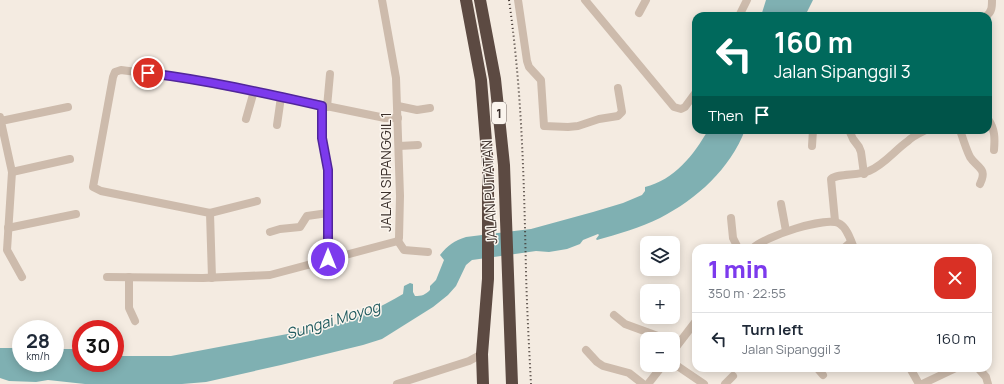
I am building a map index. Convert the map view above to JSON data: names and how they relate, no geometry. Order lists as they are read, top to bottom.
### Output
{
  "streets": {
    "highway": ["1", "JALAN PUTATAN"],
    "street": ["JALAN SIPANGGIL 1"]
  },
  "water": ["Sungai Moyog"],
  "page": {
    "turn": ["160 m", "Jalan Sipanggil 3"],
    "then": "Then",
    "map_buttons": ["+", "−"],
    "heading": ["1 min", "350 m · 22:55"],
    "list": [
      {
        "name": "Turn left",
        "note": "Jalan Sipanggil 3",
        "value": "160 m"
      }
    ],
    "speed": "28 km/h",
    "limit": "30"
  }
}
